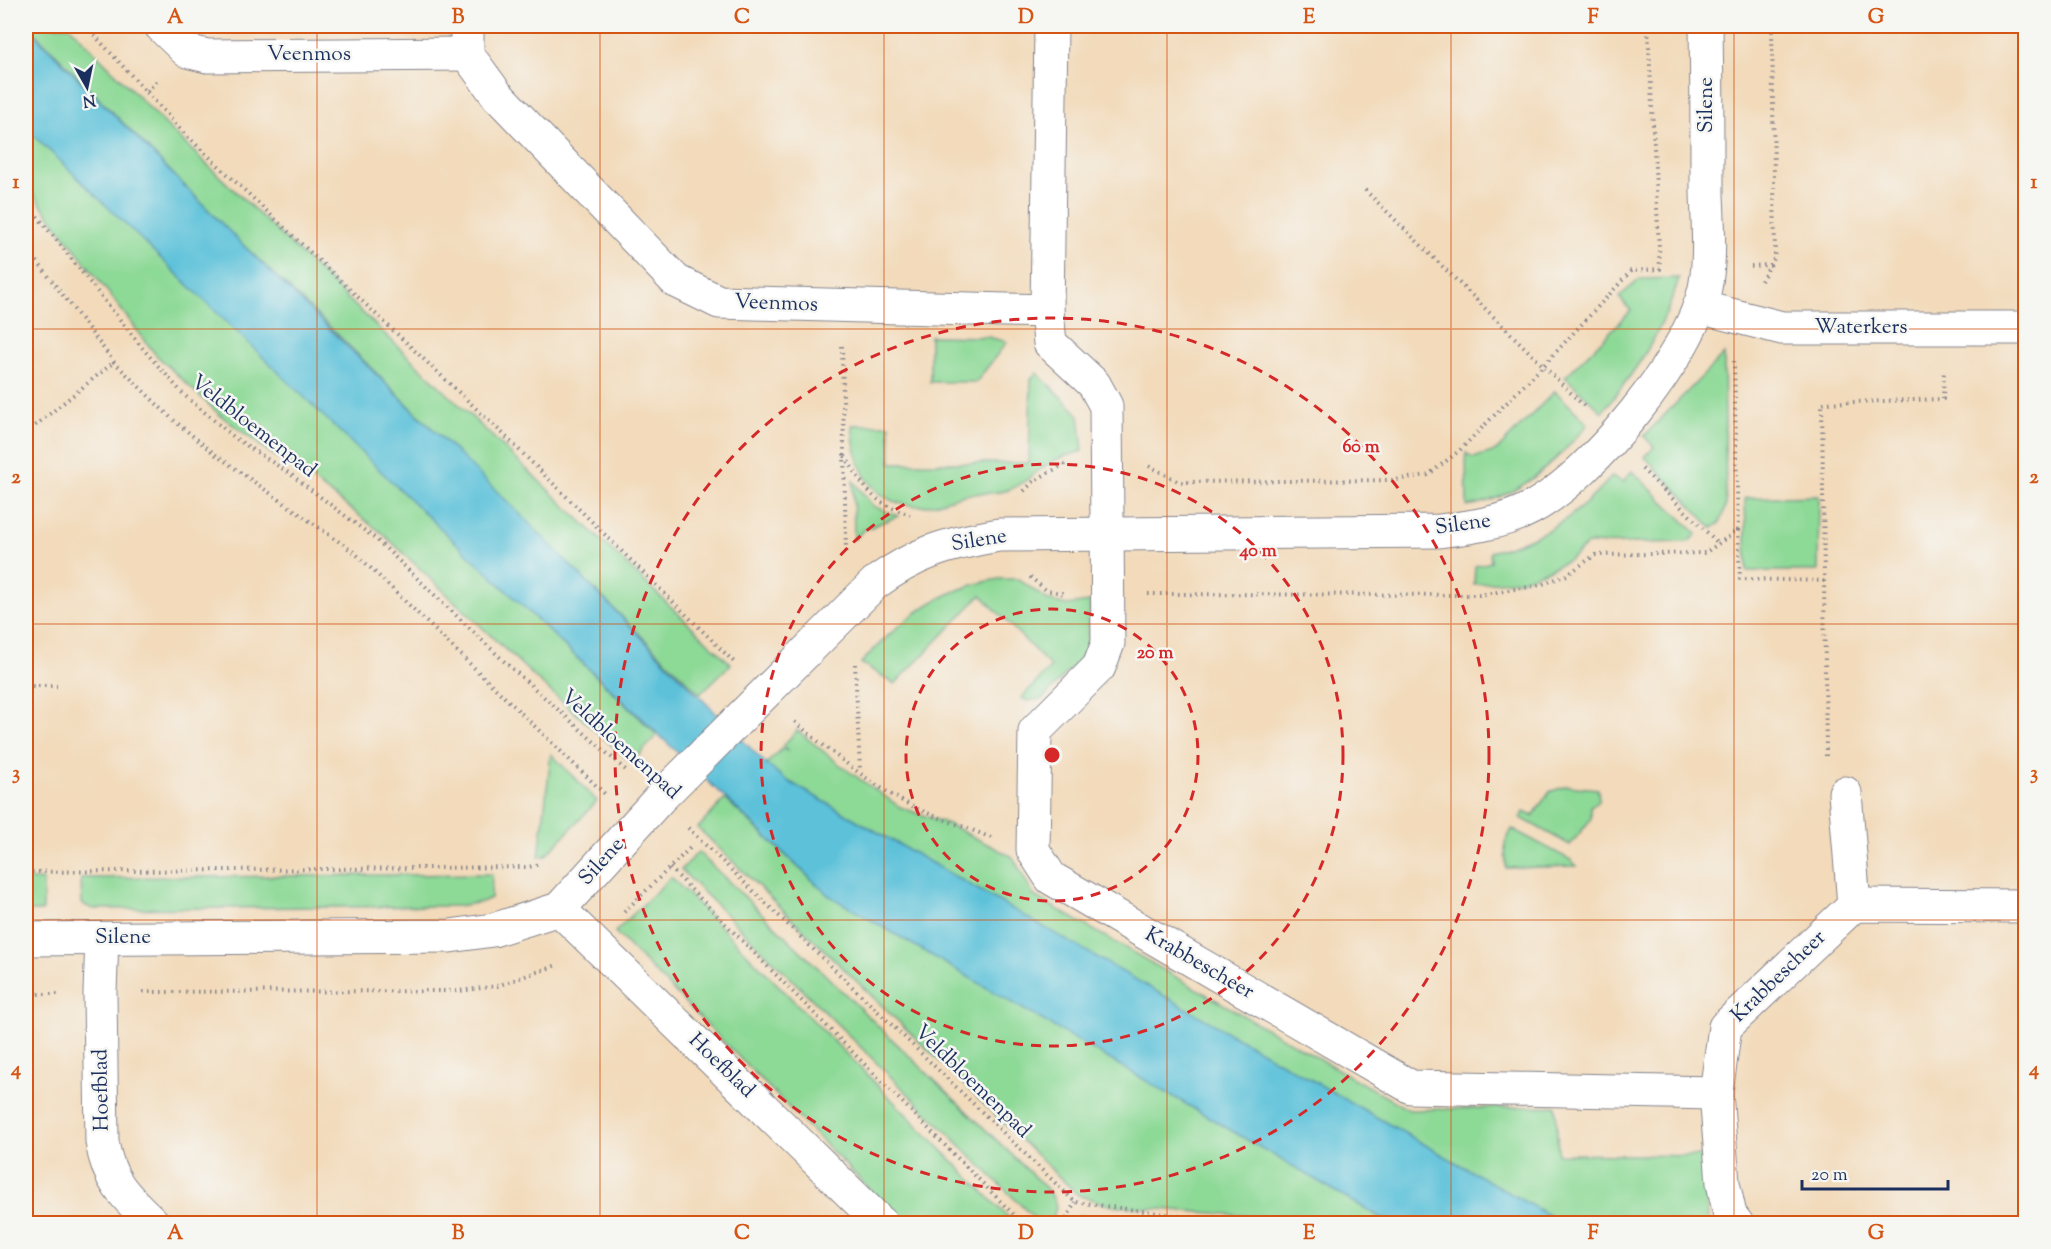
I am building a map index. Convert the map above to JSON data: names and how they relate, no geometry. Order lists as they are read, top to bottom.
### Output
{
  "streets": {
    "street": [
      "Veenmos",
      "Silene",
      "Waterkers",
      "Krabbescheer",
      "Hoefblad"
    ],
    "path": ["Veldbloemenpad"]
  },
  "crossings": [
    ["Silene", "Waterkers"],
    ["Silene", "Veldbloemenpad"],
    ["Silene", "Hoefblad"]
  ],
  "scale_bar": "20 m",
  "north": "bottom",
  "grid": {
    "columns": [
      "A",
      "B",
      "C",
      "D",
      "E",
      "F",
      "G"
    ],
    "rows": [
      "1",
      "2",
      "3",
      "4"
    ]
  },
  "rings": ["60 m", "40 m", "20 m"]
}
